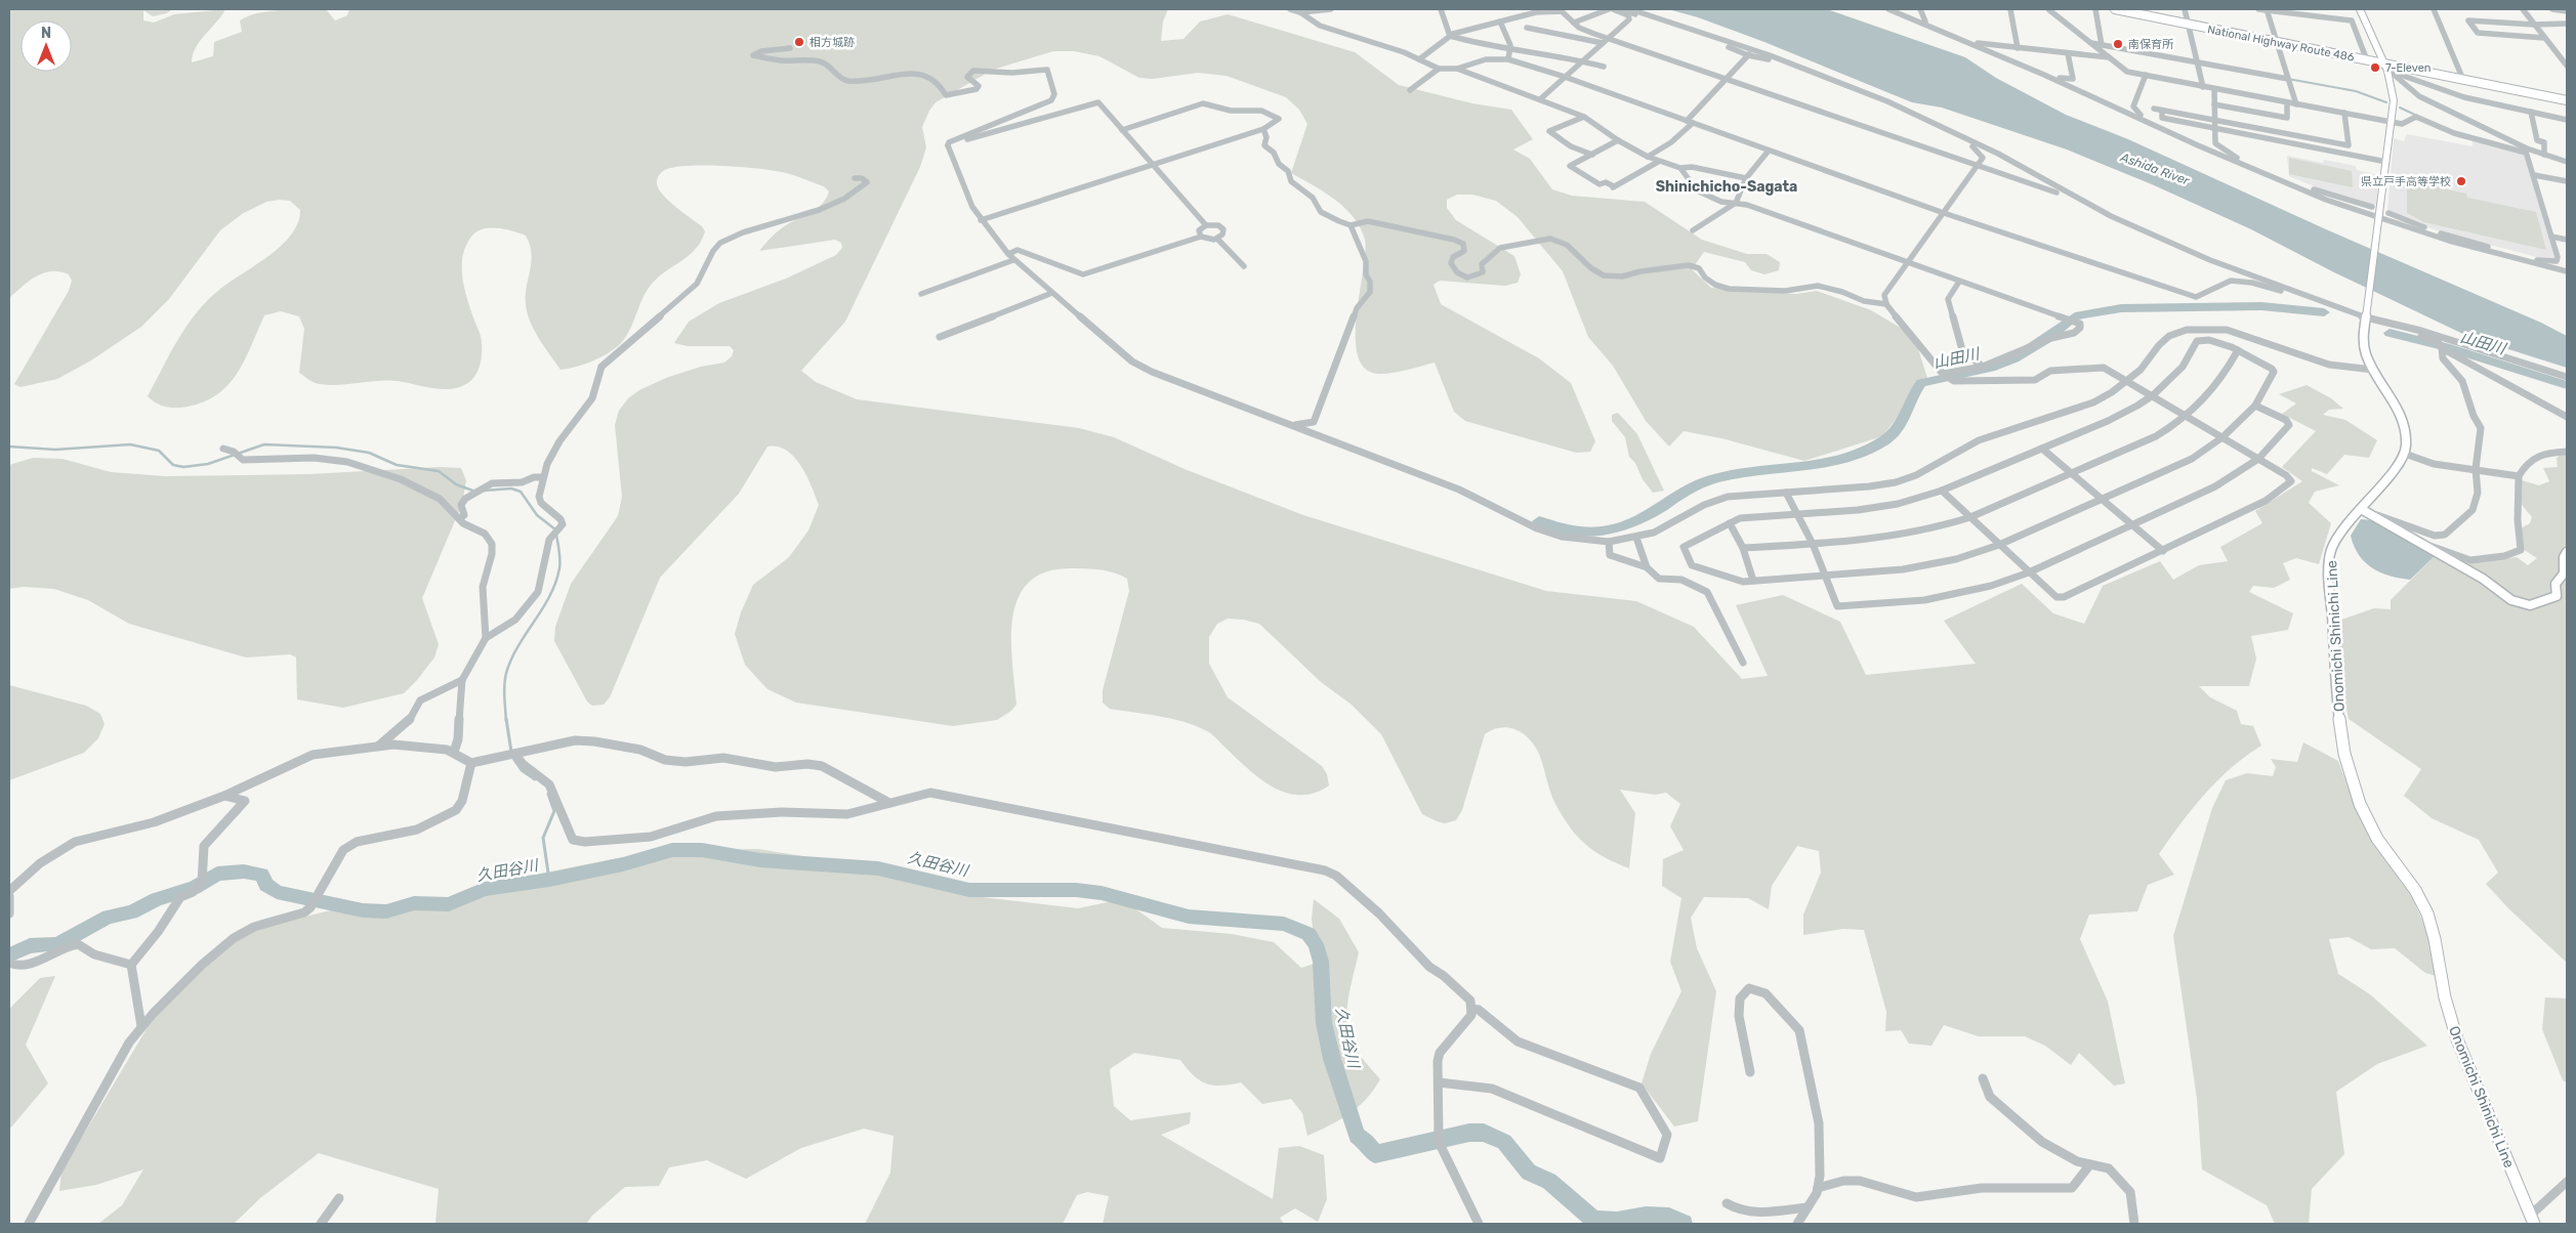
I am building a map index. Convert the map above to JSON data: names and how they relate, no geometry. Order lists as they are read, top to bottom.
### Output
{
  "streets": {
    "highway": ["National Highway Route 486"],
    "main road": ["Onomichi Shinichi Line"]
  },
  "districts": ["Shinichicho-Sagata"],
  "water": ["Ashida River", "山田川", "久田谷川"],
  "places": [
    "相方城跡",
    "南保育所",
    "7-Eleven",
    "県立戸手高等学校"
  ],
  "north": "top"
}
